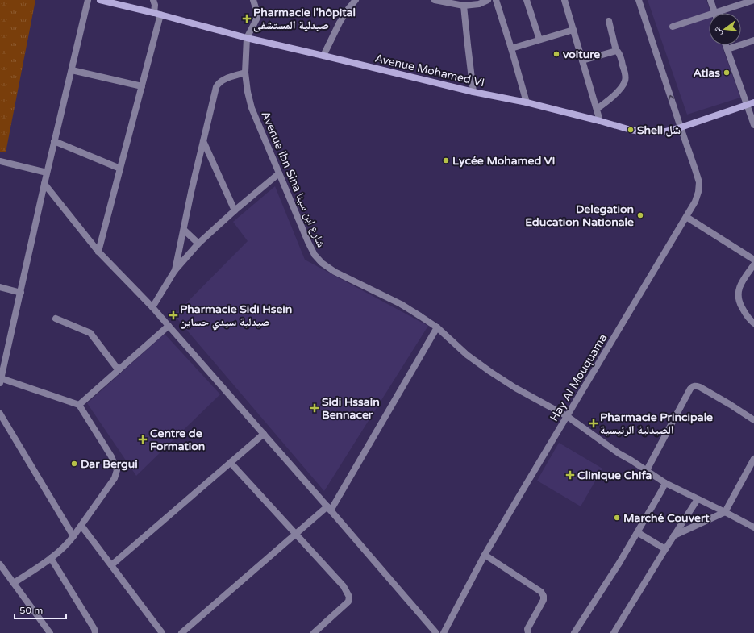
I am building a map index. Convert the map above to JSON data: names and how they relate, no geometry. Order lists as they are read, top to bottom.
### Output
{
  "streets": {
    "main road": ["Avenue Mohamed VI"],
    "street": ["Avenue Ibn Sina شارع ابن سينا", "Hay Al Mouquama"]
  },
  "crossings": [
    ["Avenue Mohamed VI", "Avenue Ibn Sina شارع ابن سينا"],
    ["Avenue Mohamed VI", "Hay Al Mouquama"],
    ["Avenue Ibn Sina شارع ابن سينا", "Hay Al Mouquama"]
  ],
  "places": {
    "health": [
      "Pharmacie l'hôpital صيدلية المستشفى",
      "Pharmacie Sidi Hsein صيدلية سيدي حساين",
      "Sidi Hssain Bennacer",
      "Pharmacie Principale الصيدلية الرئيسية",
      "Centre de Formation",
      "Clinique Chifa"
    ],
    "other": [
      "voiture",
      "Atlas",
      "Shell شل",
      "Lycée Mohamed VI",
      "Delegation Education Nationale",
      "Dar Bergui",
      "Marché Couvert"
    ]
  },
  "scale_bar": "50 m",
  "north": "left"
}
